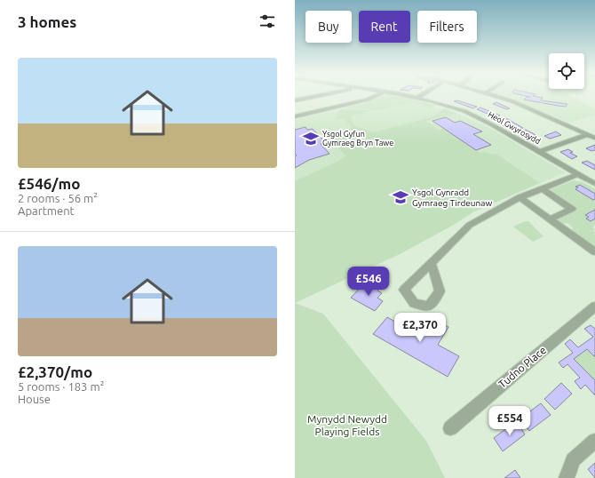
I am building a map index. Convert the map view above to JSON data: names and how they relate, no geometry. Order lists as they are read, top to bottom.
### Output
{
  "streets": {
    "street": ["Heol Gwyrosydd", "Tudno Place"]
  },
  "parks": ["Mynydd Newydd Playing Fields"],
  "places": {
    "school or university": ["Ysgol Gyfun Gymraeg Bryn Tawe", "Ysgol Gynradd Gymraeg Tirdeunaw"]
  },
  "page": {
    "heading": "3 homes",
    "chip": ["Buy", "Rent", "Filters"],
    "list": [
      {
        "name": "£546/mo",
        "note": "2 rooms · 56 m² · Apartment"
      },
      {
        "name": "£2,370/mo",
        "note": "5 rooms · 183 m² · House"
      }
    ],
    "price": ["£546", "£2,370", "£554"]
  }
}
